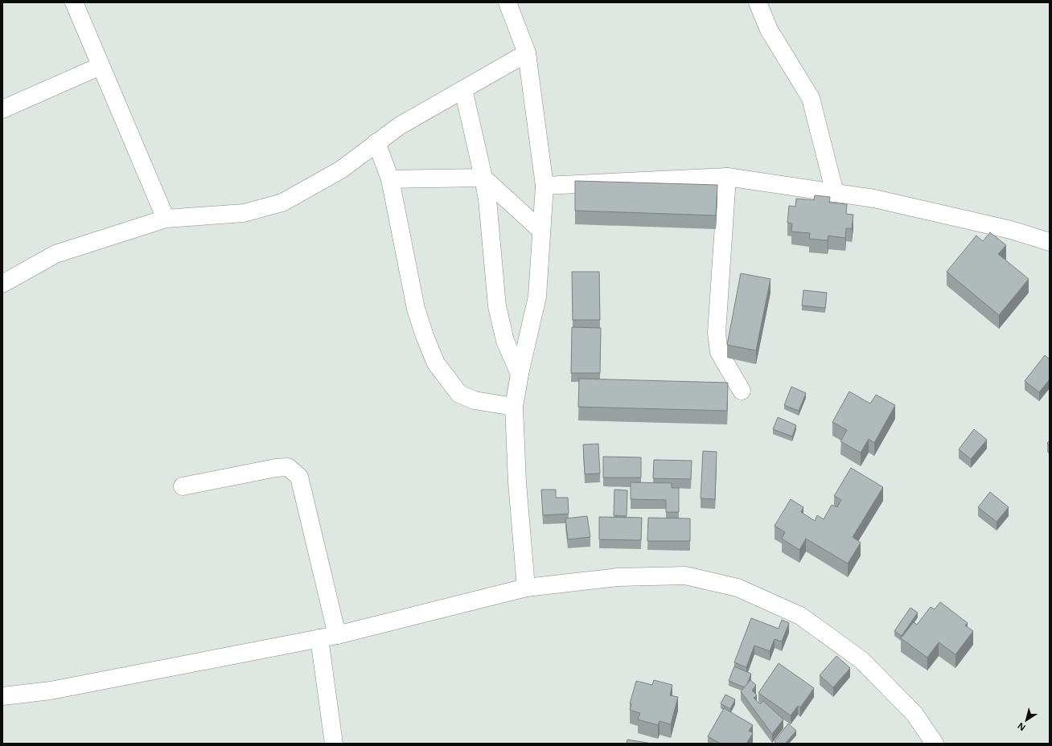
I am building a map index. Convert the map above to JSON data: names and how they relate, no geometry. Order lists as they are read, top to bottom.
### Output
{
  "north": "bottom left"
}
